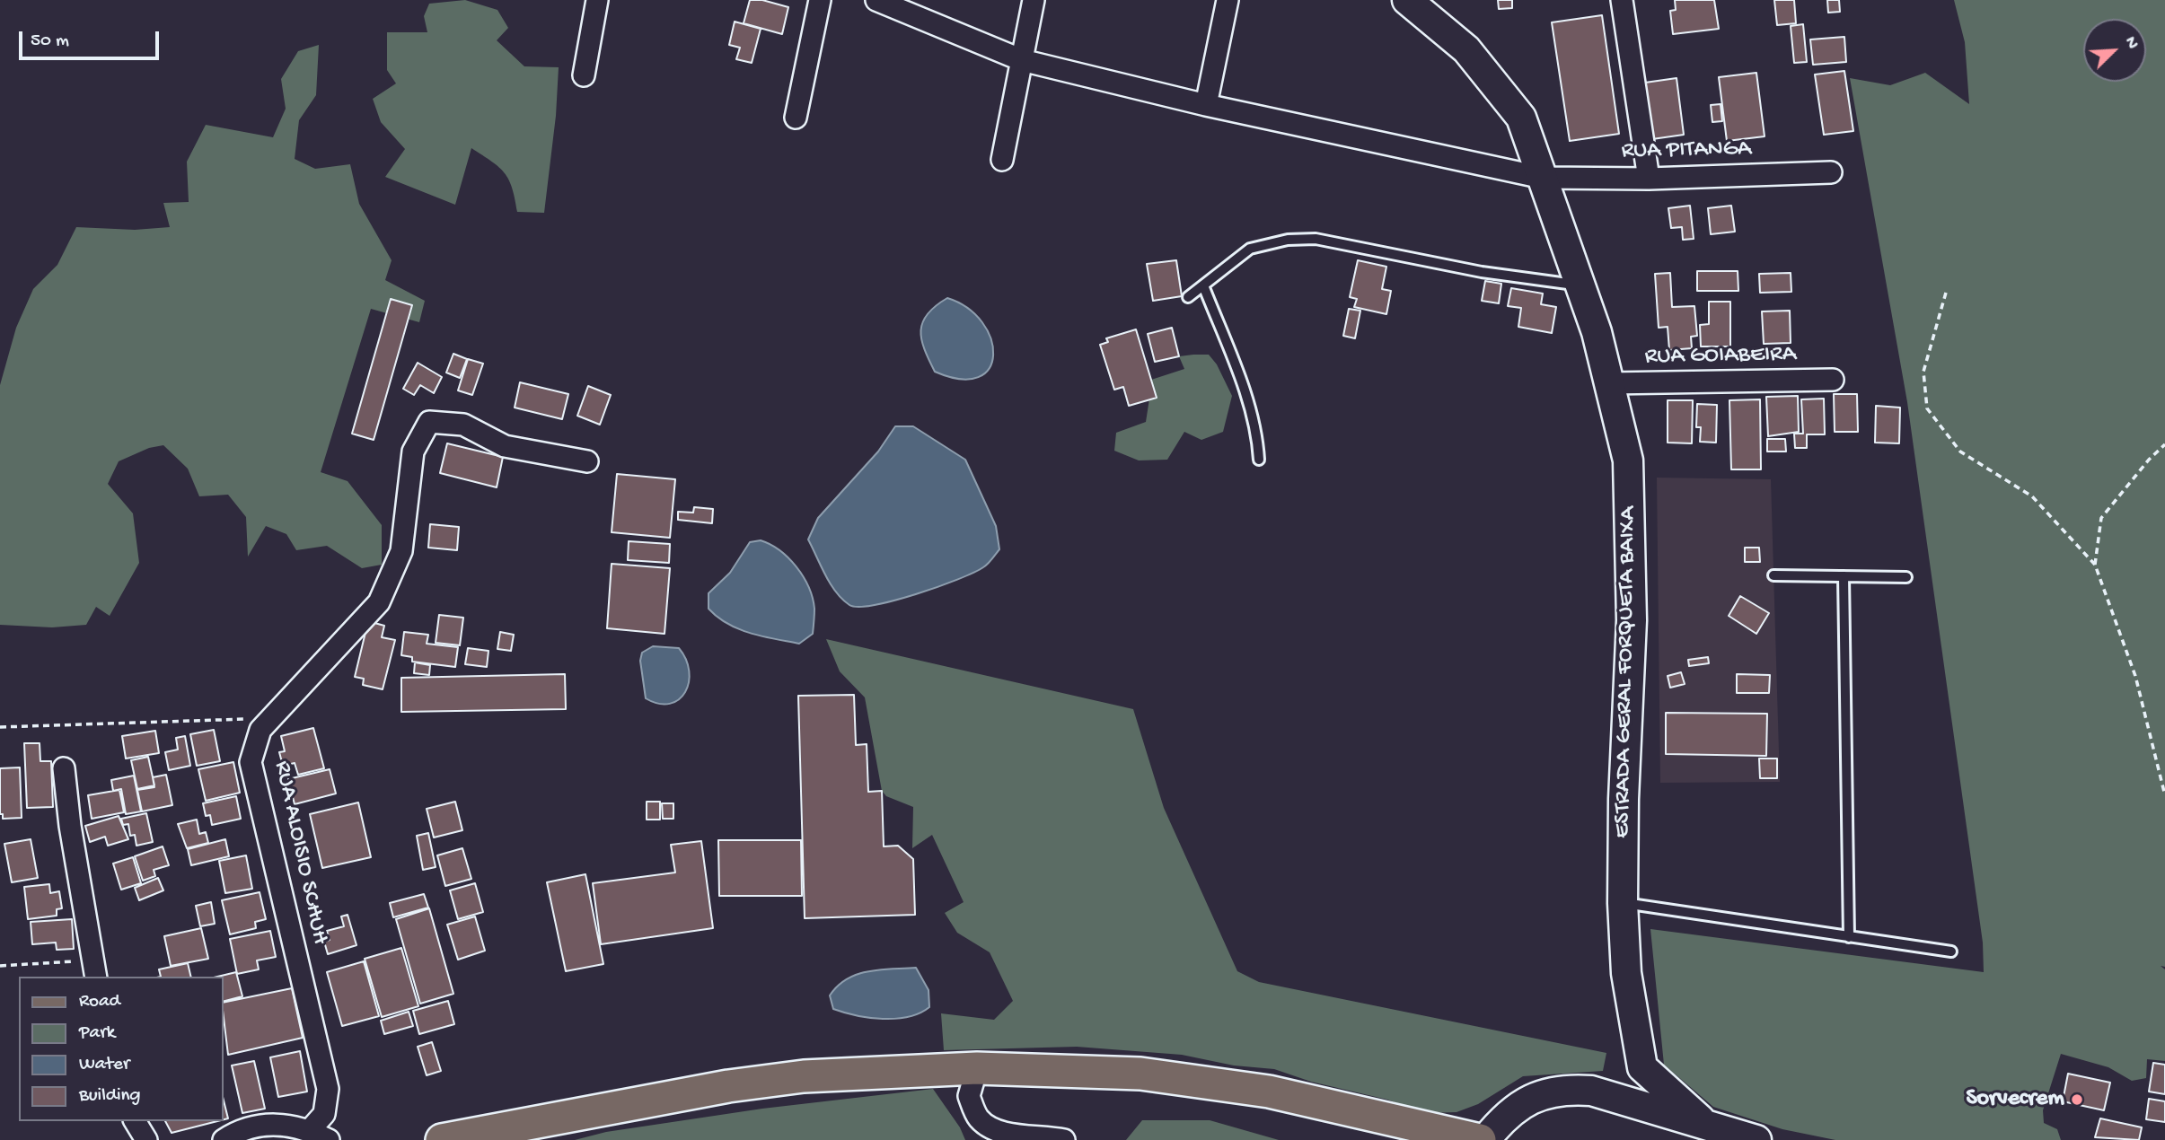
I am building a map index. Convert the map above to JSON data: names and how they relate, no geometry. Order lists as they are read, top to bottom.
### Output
{
  "streets": {
    "street": [
      "RUA PITANGA",
      "RUA GOIABEIRA",
      "ESTRADA GERAL FORQUETA BAIXA",
      "RUA ALOISIO SCHUH"
    ]
  },
  "crossings": [
    ["RUA PITANGA", "ESTRADA GERAL FORQUETA BAIXA"],
    ["RUA GOIABEIRA", "ESTRADA GERAL FORQUETA BAIXA"]
  ],
  "places": ["Sorvecrem"],
  "legend": [
    "Road",
    "Park",
    "Water",
    "Building"
  ],
  "scale_bar": "50 m",
  "north": "top right"
}
